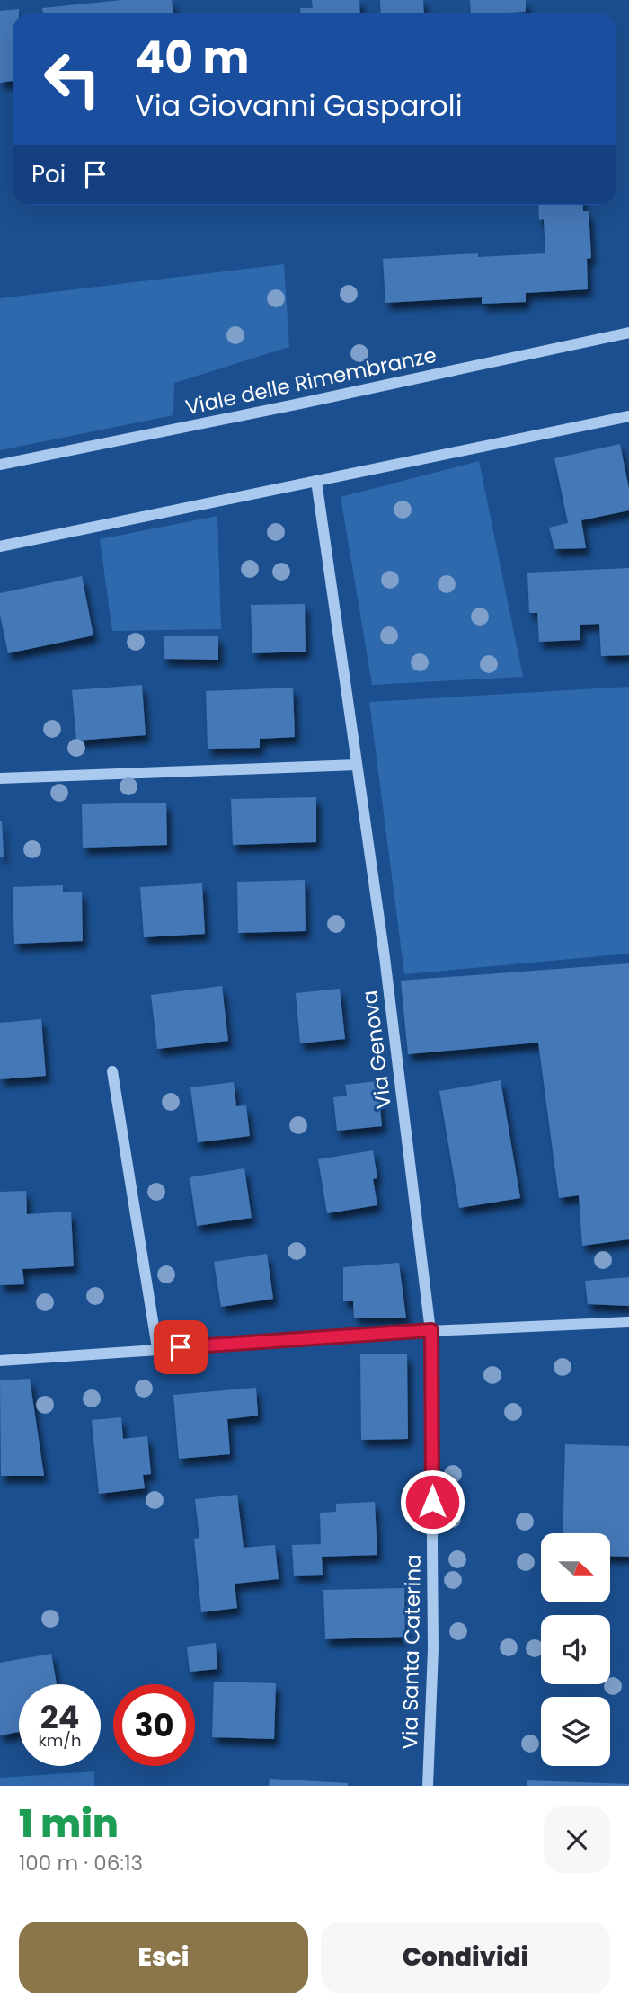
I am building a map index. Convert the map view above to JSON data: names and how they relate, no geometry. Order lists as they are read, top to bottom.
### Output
{
  "streets": {
    "street": ["Viale delle Rimembranze", "Via Genova", "Via Santa Caterina"]
  },
  "crossings": [
    ["Via Genova", "Via Santa Caterina"]
  ],
  "north": "right",
  "page": {
    "turn": ["40 m", "Via Giovanni Gasparoli"],
    "then": "Poi",
    "speed": "24 km/h",
    "limit": "30",
    "heading": ["1 min", "100 m · 06:13"],
    "buttons": ["Esci", "Condividi"]
  }
}
